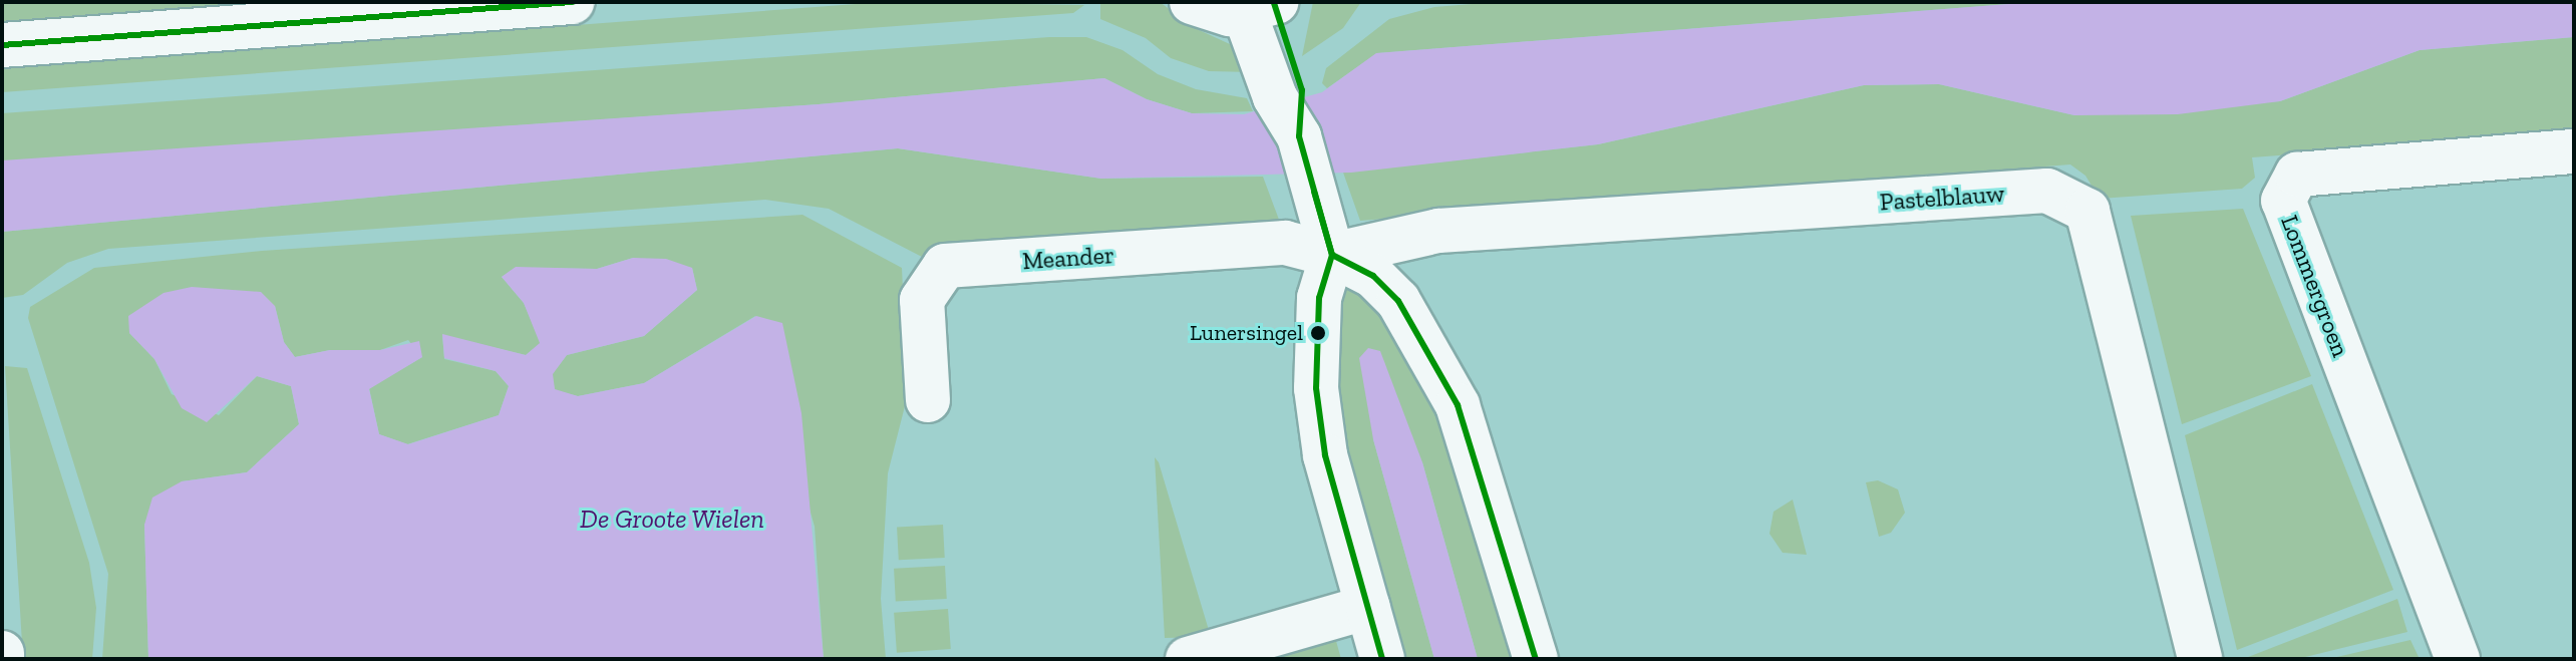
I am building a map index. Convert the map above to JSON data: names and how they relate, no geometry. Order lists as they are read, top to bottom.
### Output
{
  "streets": {
    "street": ["Pastelblauw", "Meander", "Lommergroen"]
  },
  "crossings": [
    ["Pastelblauw", "Meander"]
  ],
  "water": ["De Groote Wielen"],
  "places": ["Lunersingel"]
}
